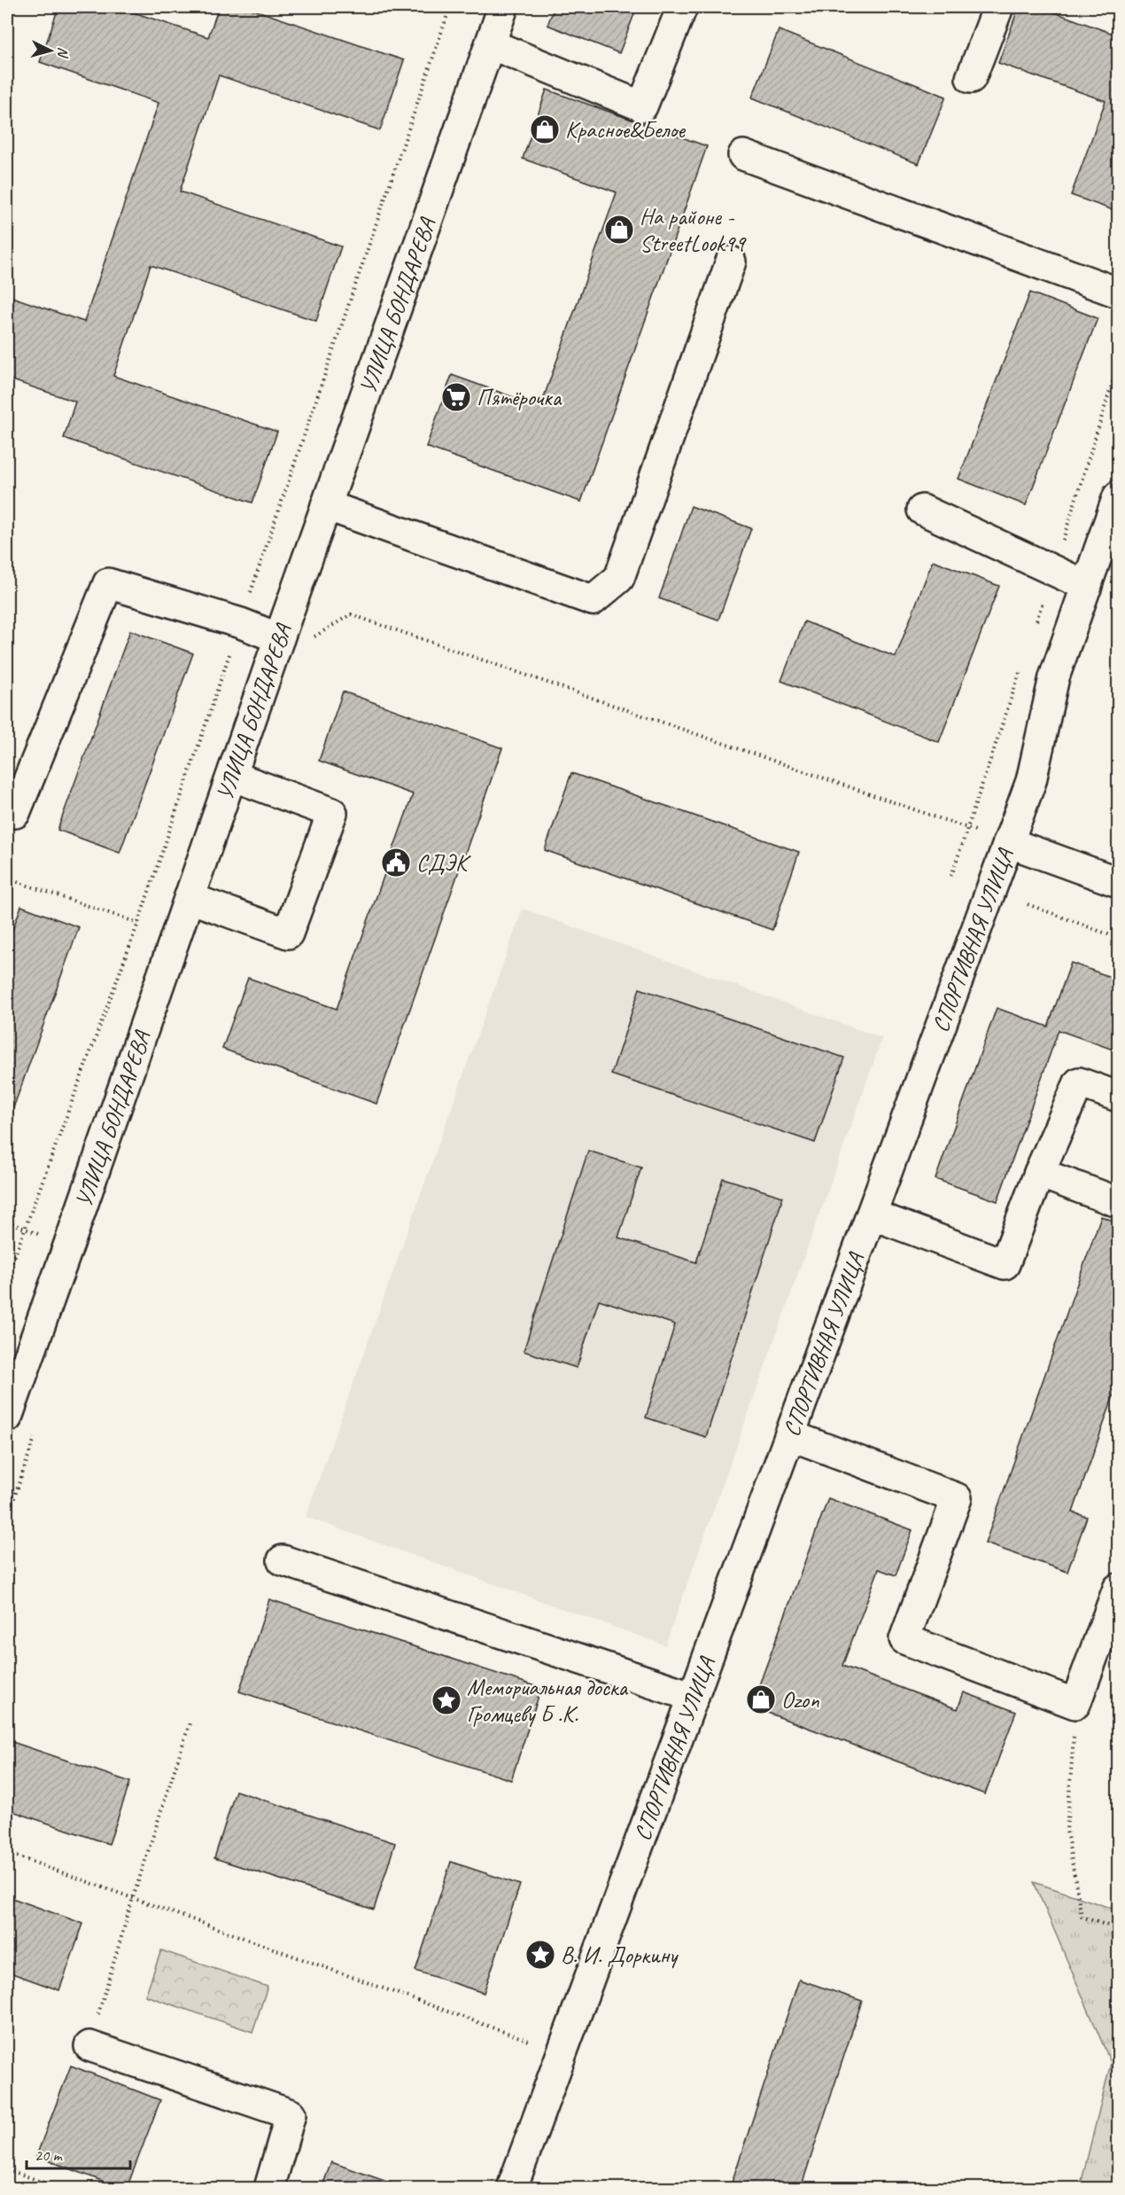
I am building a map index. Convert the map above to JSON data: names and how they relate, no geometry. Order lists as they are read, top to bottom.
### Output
{
  "streets": {
    "street": ["УЛИЦА БОНДАРЕВА", "СПОРТИВНАЯ УЛИЦА"]
  },
  "places": {
    "shop": ["Красное&Белое", "На районе - StreetLook99", "Ozon"],
    "supermarket": ["Пятёрочка"],
    "public building": ["СДЭК"],
    "place": ["Мемориальная доска Громцеву Б .К.", "В. И. Доркину"]
  },
  "scale_bar": "20 m",
  "north": "right"
}
